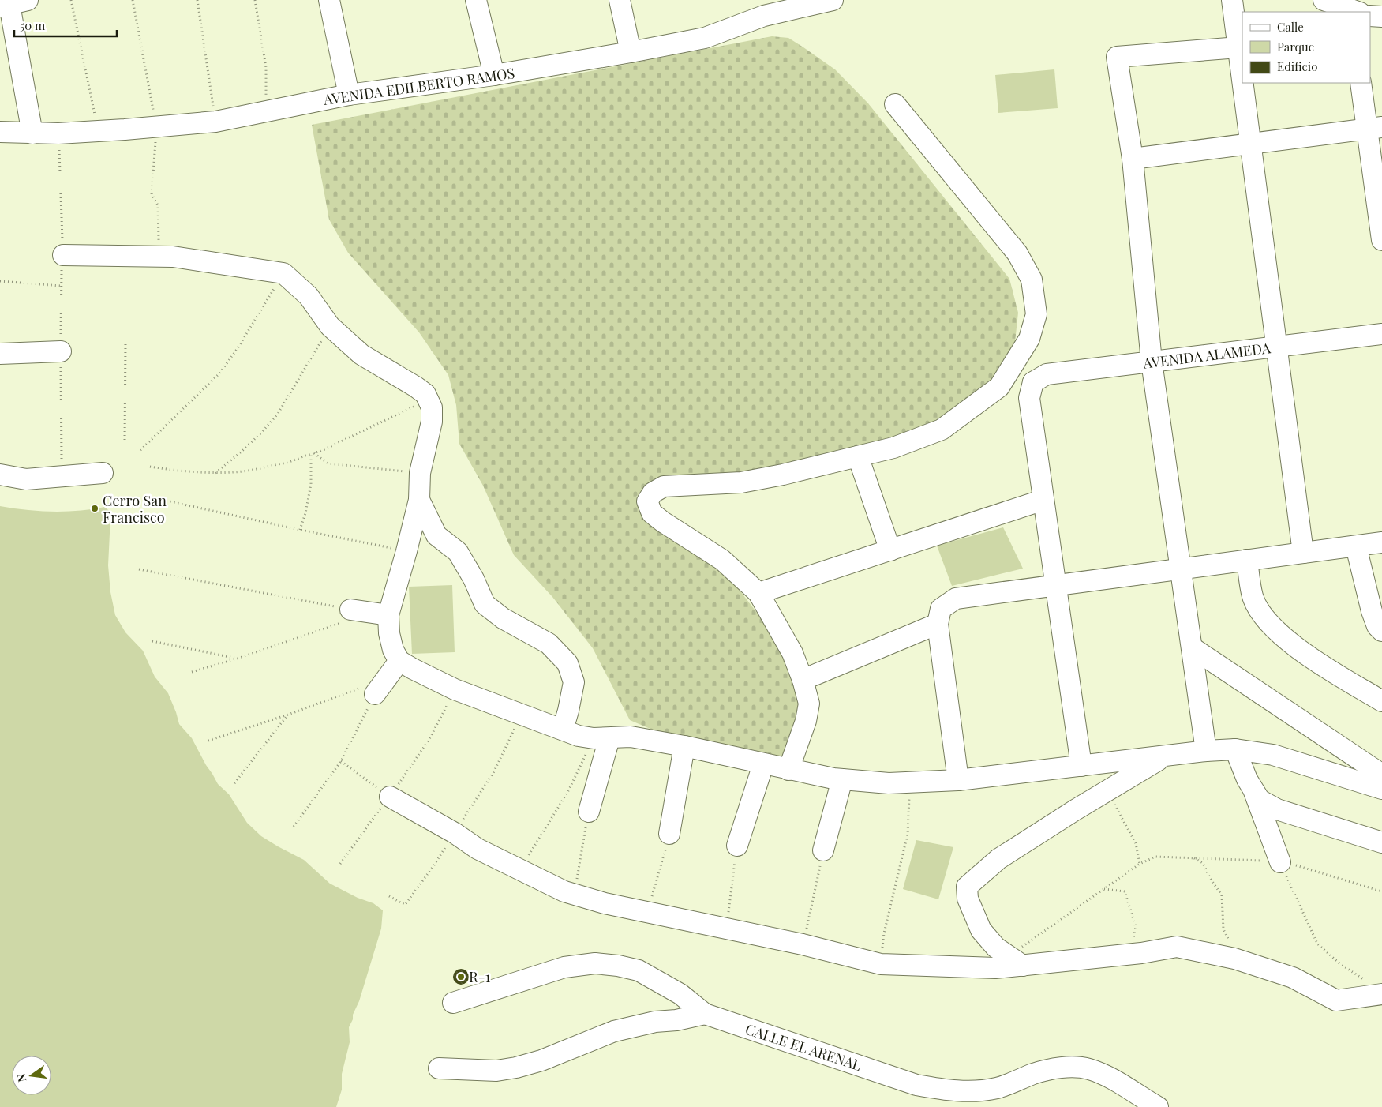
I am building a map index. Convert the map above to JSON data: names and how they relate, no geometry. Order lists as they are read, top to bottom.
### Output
{
  "streets": {
    "street": ["AVENIDA EDILBERTO RAMOS", "AVENIDA ALAMEDA", "CALLE EL ARENAL"]
  },
  "places": ["Cerro San Francisco", "R-1"],
  "legend": ["Calle", "Parque", "Edificio"],
  "scale_bar": "50 m",
  "north": "left"
}
